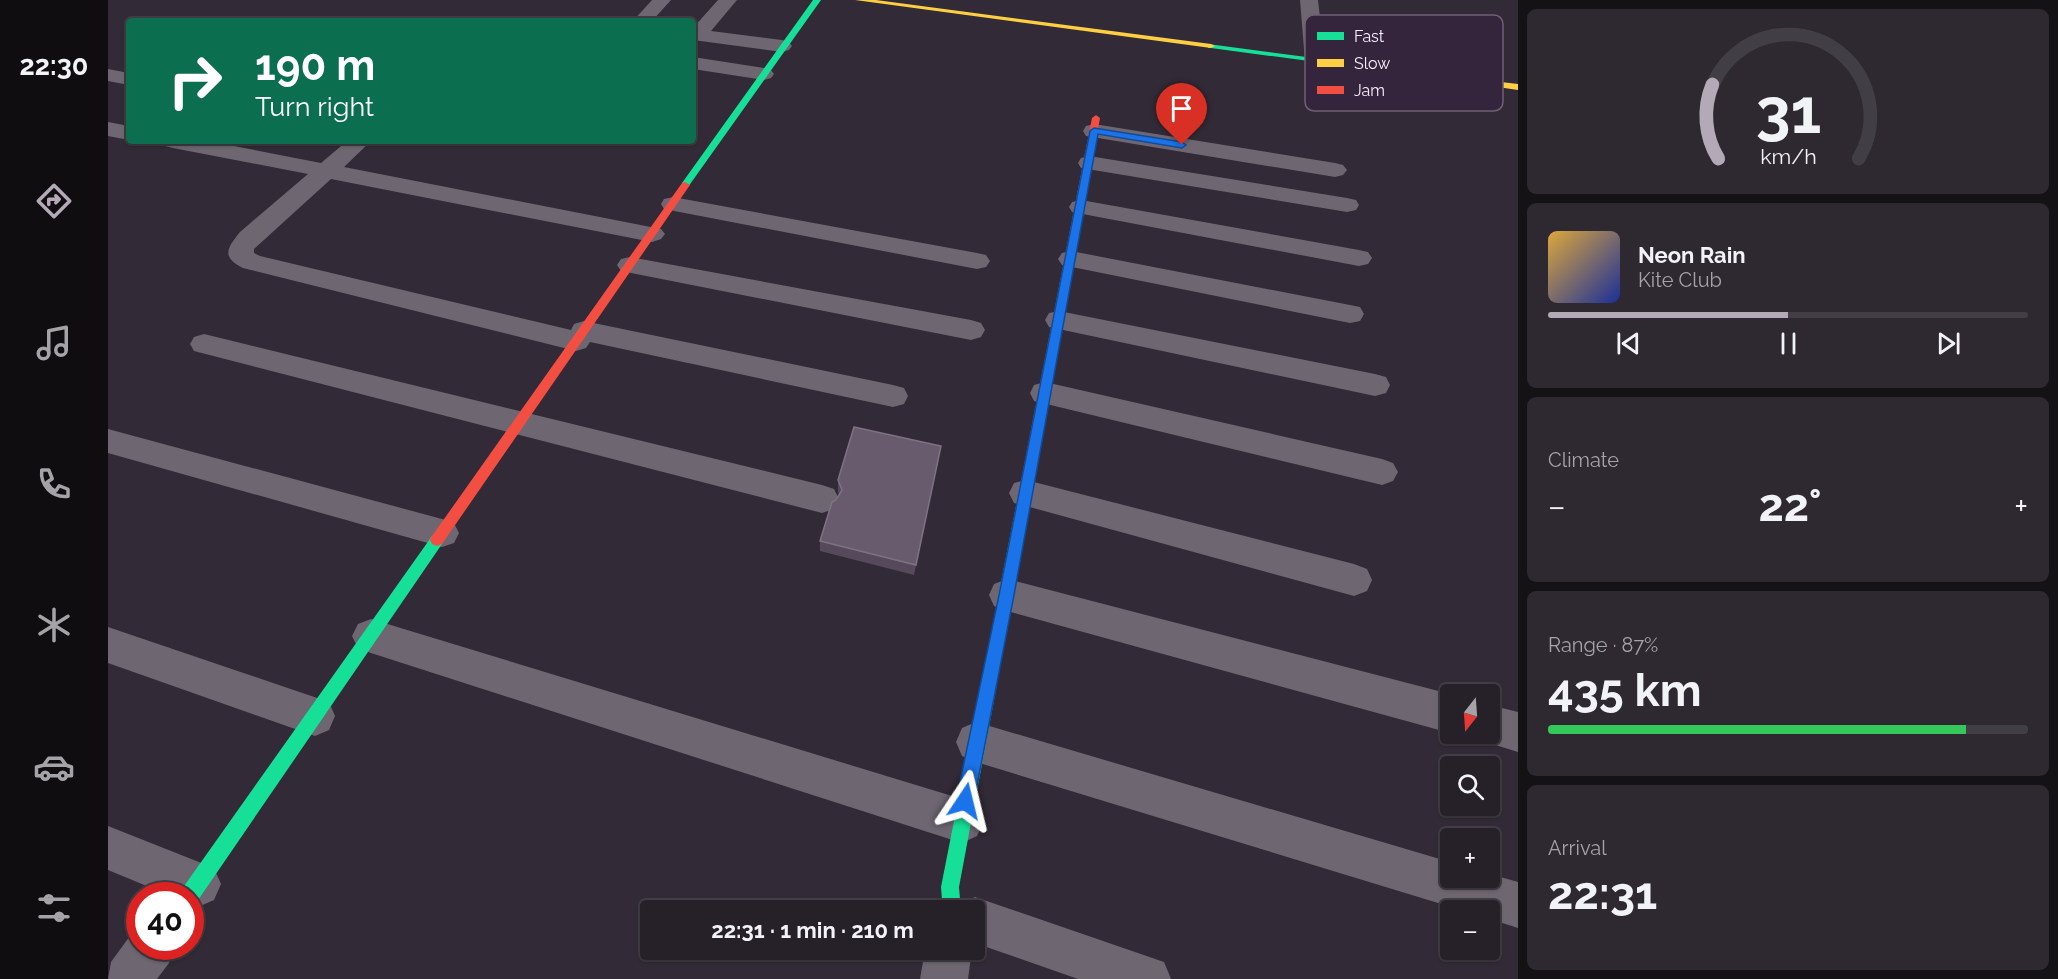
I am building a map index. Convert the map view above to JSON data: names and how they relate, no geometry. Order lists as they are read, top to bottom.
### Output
{
  "legend": ["Fast", "Slow", "Jam"],
  "north": "bottom",
  "page": {
    "tabs": "22:30",
    "turn": ["190 m", "Turn right"],
    "song": ["Neon Rain", "Kite Club"],
    "tile": [
      "Climate",
      ["Range · 87%", "435 km"],
      ["Arrival", "22:31"]
    ],
    "heat": ["−", "22°", "+"],
    "map_buttons": ["+", "−"],
    "limit": "40",
    "trip": "22:31 · 1 min · 210 m",
    "gauge": ["31", "km/h"]
  }
}
